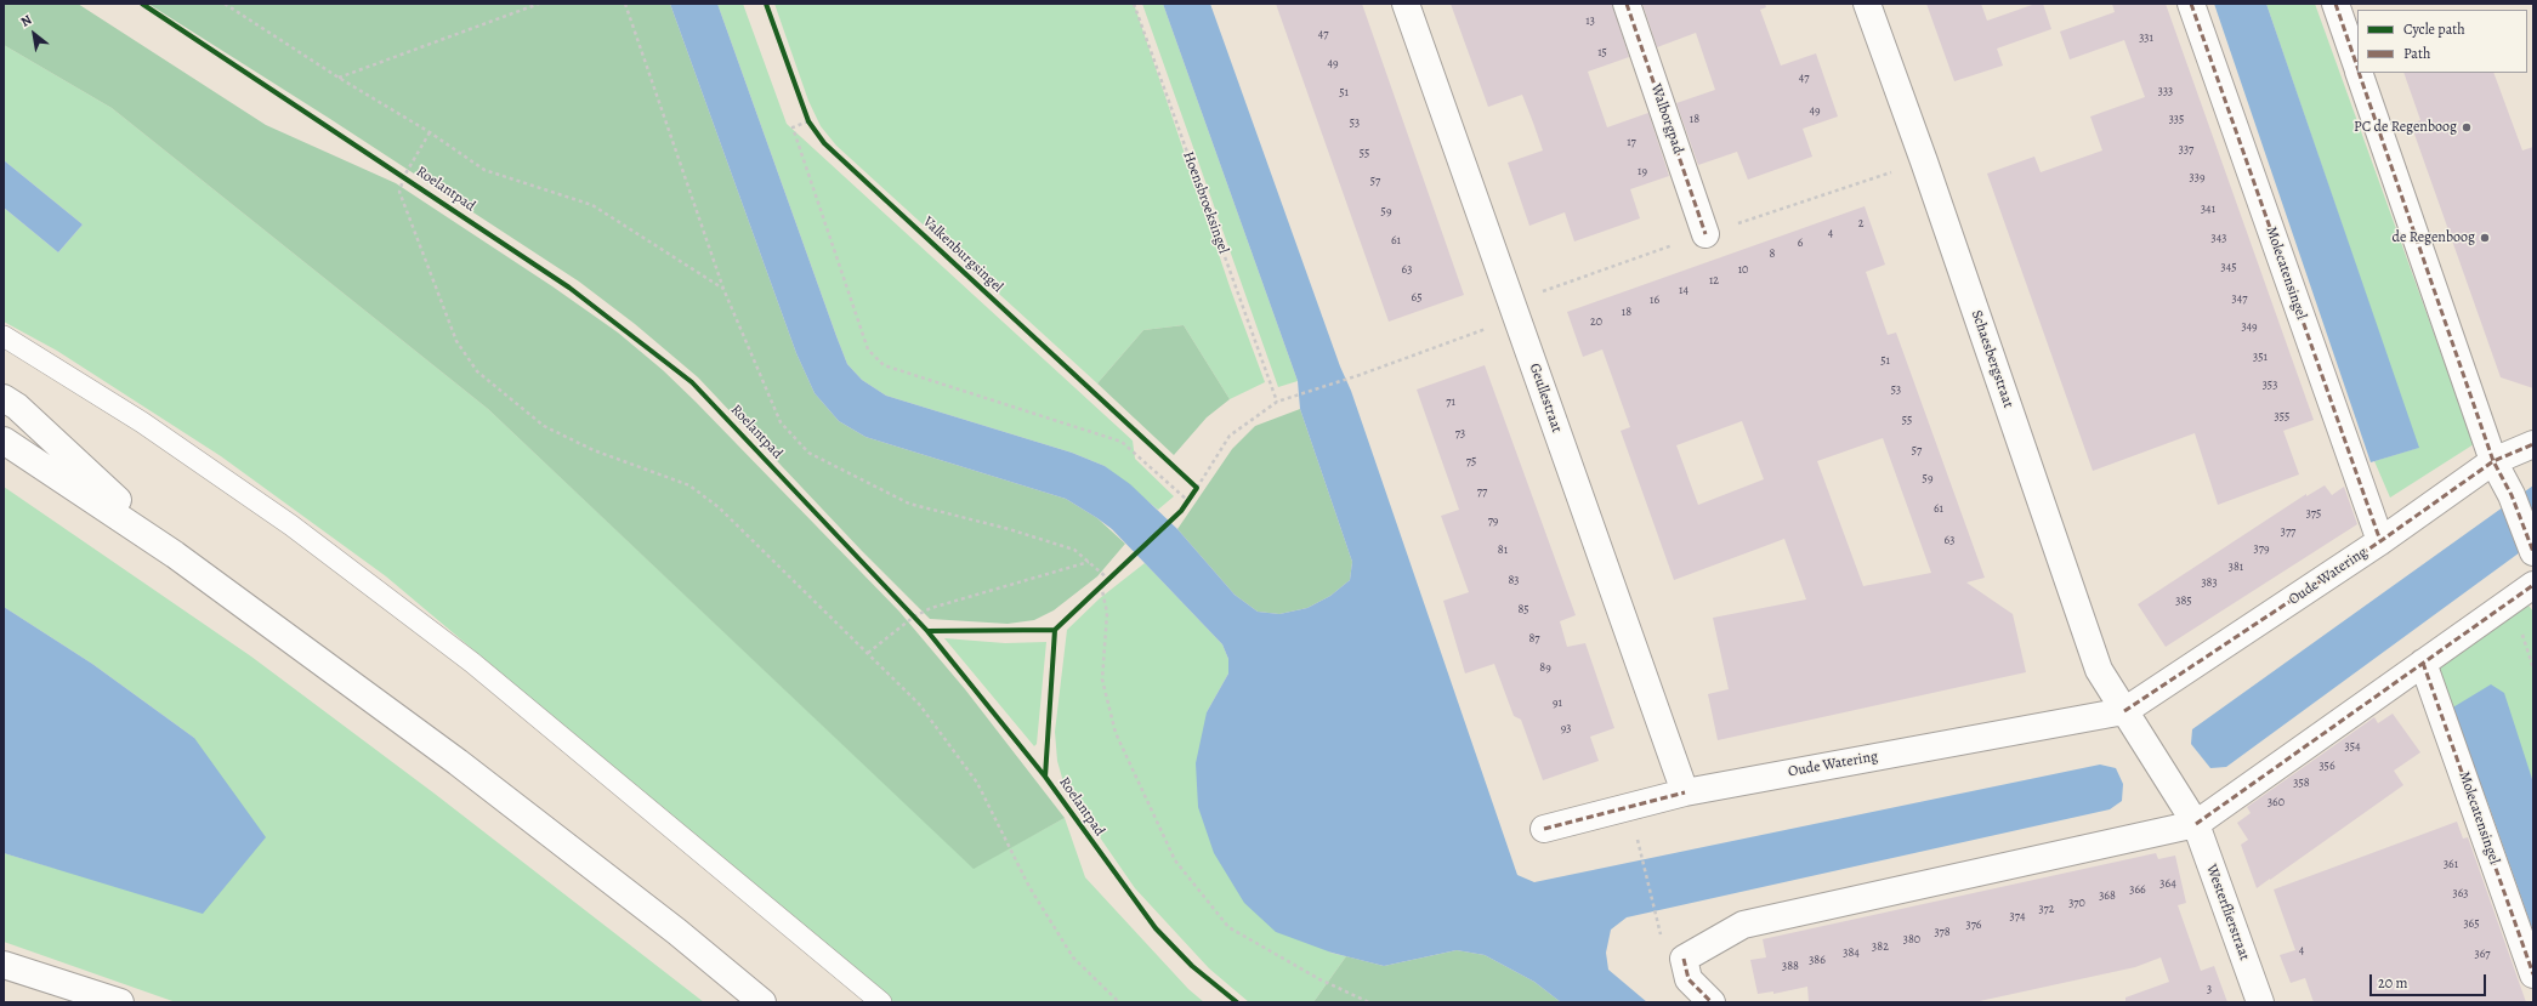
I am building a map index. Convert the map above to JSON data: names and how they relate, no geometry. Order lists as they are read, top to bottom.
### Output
{
  "streets": {
    "main road": [
      "Walborgpad",
      "Molecatensingel",
      "Schaesbergstraat",
      "Geullestraat",
      "Oude Watering",
      "Westerflierstraat"
    ],
    "path": ["Hoensbroeksingel"],
    "cycle path": ["Roelantpad", "Valkenburgsingel"]
  },
  "crossings": [
    ["Molecatensingel", "Oude Watering"],
    ["Schaesbergstraat", "Oude Watering"],
    ["Geullestraat", "Oude Watering"]
  ],
  "places": ["PC de Regenboog", "de Regenboog"],
  "house_numbers": [
    "13",
    "47",
    "331",
    "15",
    "49",
    "47",
    "333",
    "51",
    "49",
    "18",
    "335",
    "53",
    "17",
    "337",
    "55",
    "19",
    "339",
    "57",
    "341",
    "59",
    "2",
    "4",
    "343",
    "61",
    "6",
    "8",
    "345",
    "63",
    "10",
    "12",
    "14",
    "65",
    "347",
    "16",
    "18",
    "20",
    "349",
    "351",
    "51",
    "353",
    "53",
    "71",
    "355",
    "55",
    "73",
    "57",
    "75",
    "59",
    "77",
    "61",
    "375",
    "79",
    "377",
    "63",
    "379",
    "81",
    "381",
    "83",
    "383",
    "385",
    "85",
    "87",
    "89",
    "91",
    "93",
    "354",
    "356",
    "358",
    "360",
    "361",
    "364",
    "366",
    "363",
    "368",
    "370",
    "372",
    "374",
    "365",
    "376",
    "378",
    "380",
    "382",
    "4",
    "384",
    "367",
    "386",
    "388",
    "3"
  ],
  "legend": ["Cycle path", "Path"],
  "scale_bar": "20 m",
  "north": "top left"
}
